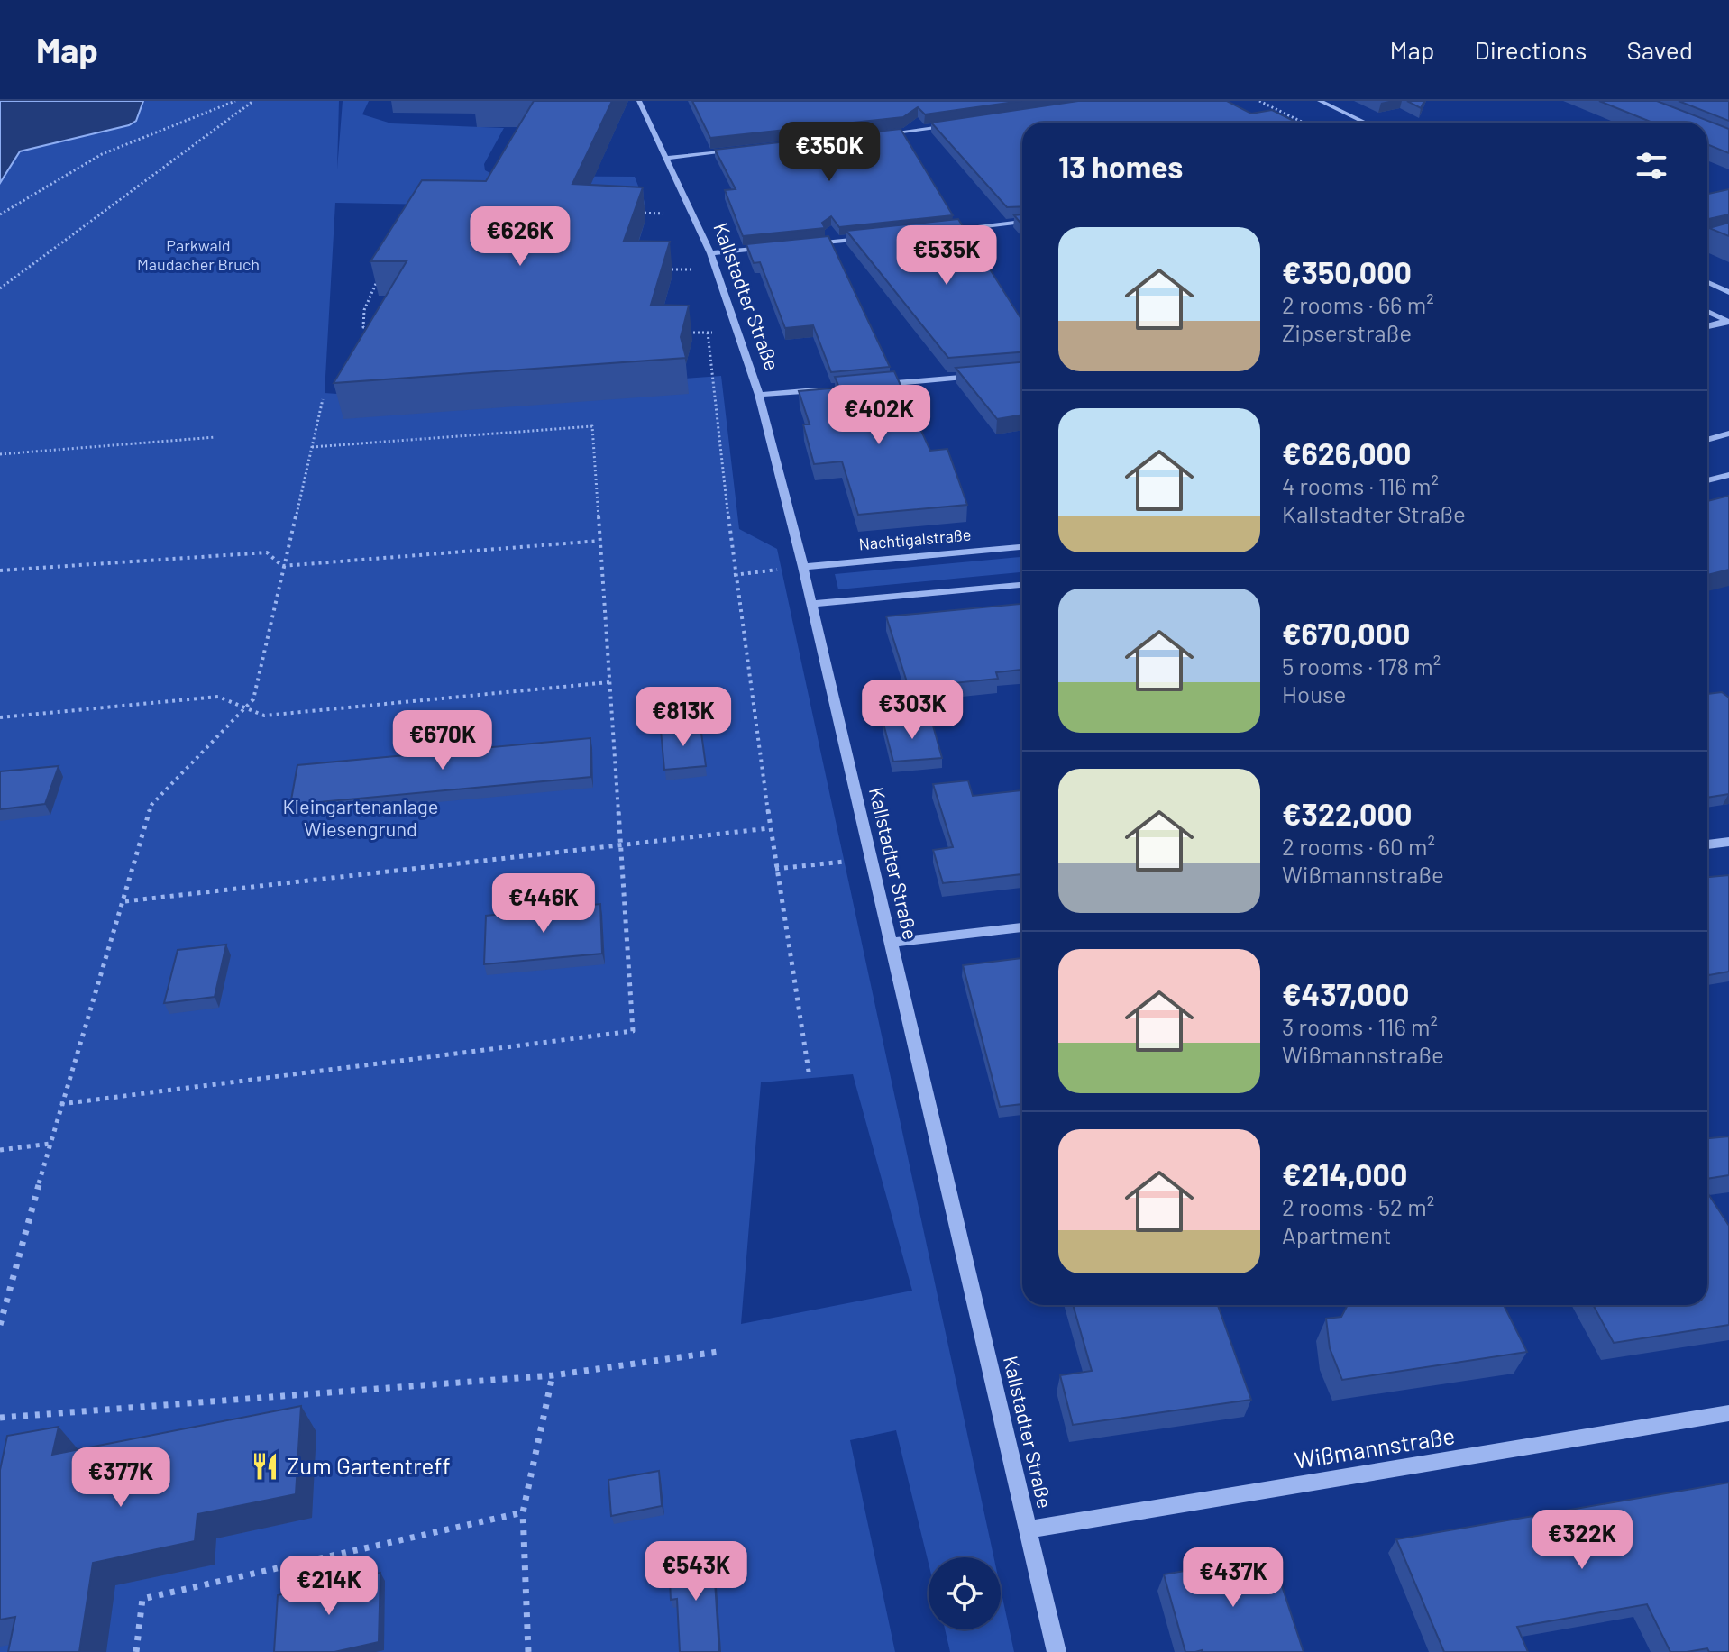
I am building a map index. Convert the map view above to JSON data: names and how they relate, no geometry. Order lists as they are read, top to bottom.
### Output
{
  "streets": {
    "street": ["Kallstadter Straße", "Nachtigalstraße", "Wißmannstraße"]
  },
  "crossings": [
    ["Kallstadter Straße", "Nachtigalstraße"],
    ["Kallstadter Straße", "Wißmannstraße"]
  ],
  "parks": ["Parkwald Maudacher Bruch", "Kleingartenanlage Wiesengrund"],
  "places": {
    "restaurant": ["Zum Gartentreff"]
  },
  "page": {
    "header": "Map",
    "nav": ["Map", "Directions", "Saved"],
    "price": [
      "€350K",
      "€626K",
      "€535K",
      "€402K",
      "€303K",
      "€813K",
      "€670K",
      "€446K",
      "€377K",
      "€322K",
      "€543K",
      "€437K",
      "€214K"
    ],
    "heading": "13 homes",
    "list": [
      {
        "name": "€350,000",
        "note": "2 rooms · 66 m² · Zipserstraße"
      },
      {
        "name": "€626,000",
        "note": "4 rooms · 116 m² · Kallstadter Straße"
      },
      {
        "name": "€670,000",
        "note": "5 rooms · 178 m² · House"
      },
      {
        "name": "€322,000",
        "note": "2 rooms · 60 m² · Wißmannstraße"
      },
      {
        "name": "€437,000",
        "note": "3 rooms · 116 m² · Wißmannstraße"
      },
      {
        "name": "€214,000",
        "note": "2 rooms · 52 m² · Apartment"
      }
    ]
  }
}
